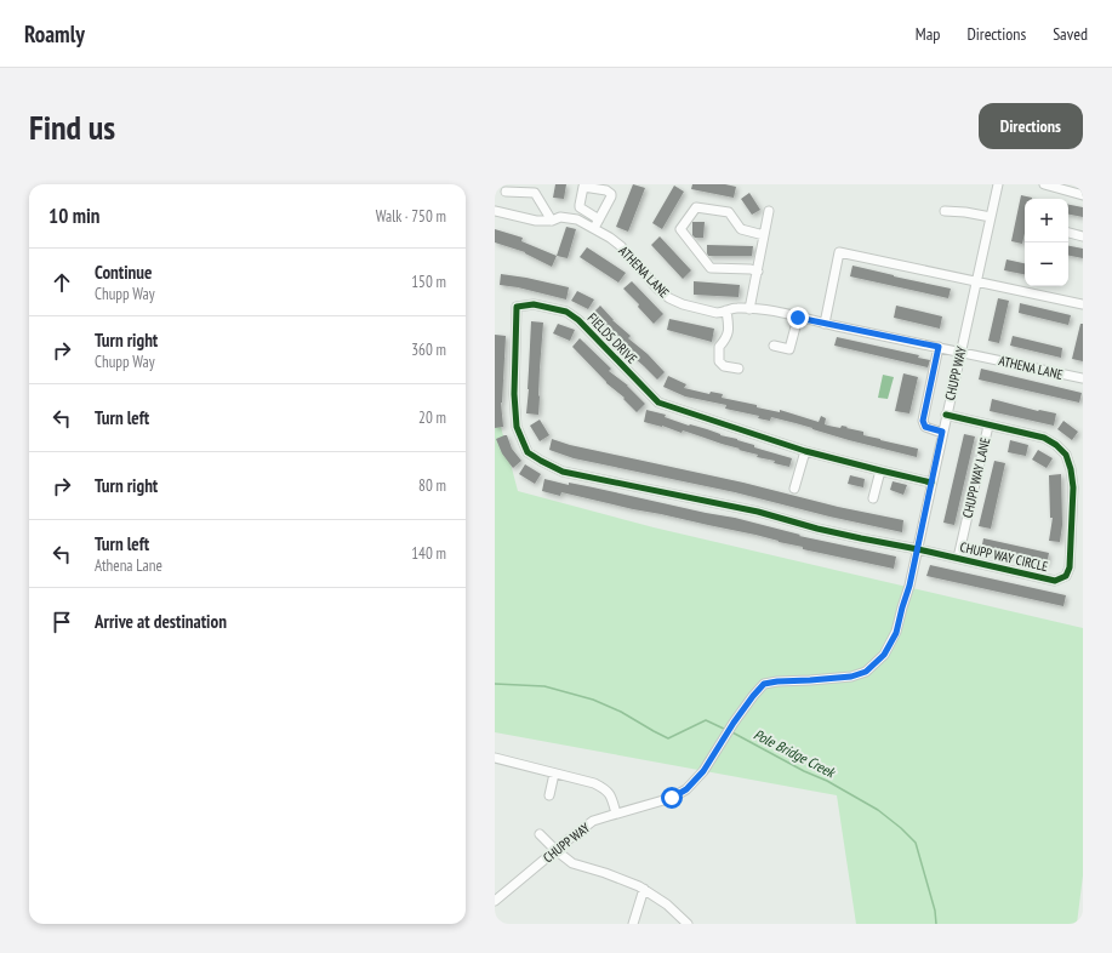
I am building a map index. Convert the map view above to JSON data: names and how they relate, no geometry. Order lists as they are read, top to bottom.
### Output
{
  "streets": {
    "street": [
      "ATHENA LANE",
      "FIELDS DRIVE",
      "CHUPP WAY",
      "CHUPP WAY LANE",
      "CHUPP WAY CIRCLE"
    ]
  },
  "crossings": [
    ["ATHENA LANE", "CHUPP WAY"],
    ["FIELDS DRIVE", "CHUPP WAY"],
    ["FIELDS DRIVE", "CHUPP WAY CIRCLE"],
    ["CHUPP WAY", "CHUPP WAY CIRCLE"],
    ["CHUPP WAY LANE", "CHUPP WAY CIRCLE"]
  ],
  "water": ["Pole Bridge Creek"],
  "page": {
    "header": "Roamly",
    "nav": ["Map", "Directions", "Saved"],
    "buttons": "Directions",
    "title": "Find us",
    "heading": ["10 min", "Walk · 750 m"],
    "map_buttons": ["+", "−"],
    "list": [
      ["Continue", "Chupp Way", "150 m"],
      ["Turn right", "Chupp Way", "360 m"],
      ["Turn left", "20 m"],
      ["Turn right", "80 m"],
      ["Turn left", "Athena Lane", "140 m"],
      "Arrive at destination"
    ]
  }
}
